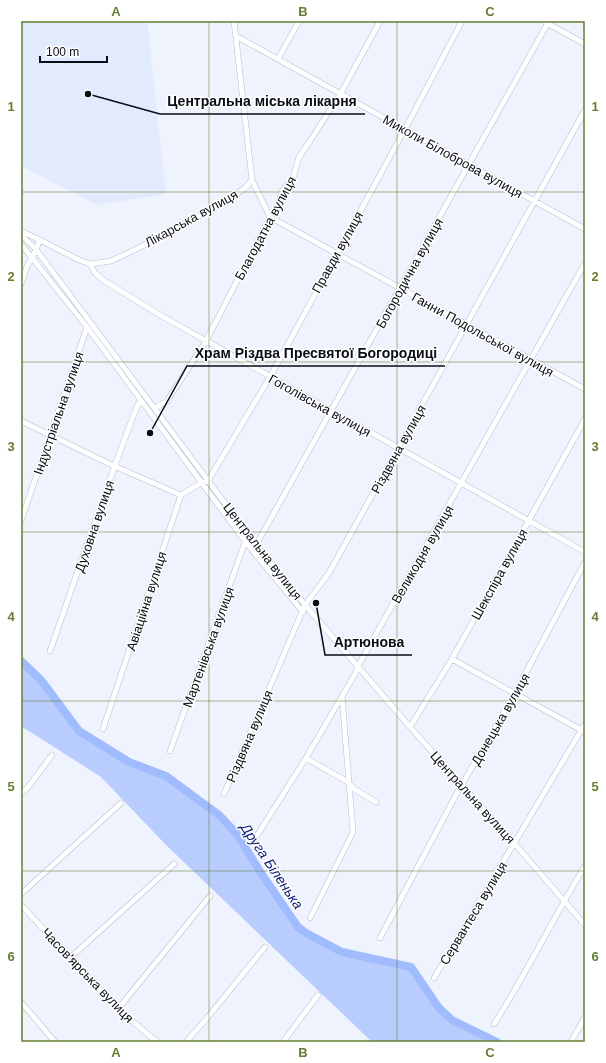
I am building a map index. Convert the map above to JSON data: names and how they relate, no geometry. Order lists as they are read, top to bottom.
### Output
{
  "streets": {
    "street": [
      "Миколи Білоброва вулиця",
      "Лікарська вулиця",
      "Благодатна вулиця",
      "Правди вулиця",
      "Богородична вулиця",
      "Ганни Подольської вулиця",
      "Гоголівська вулиця",
      "Індустріальна вулиця",
      "Різдвяна вулиця",
      "Духовна вулиця",
      "Центральна вулиця",
      "Великодня вулиця",
      "Шекспіра вулиця",
      "Авіаційна вулиця",
      "Мартенівська вулиця",
      "Донецька вулиця",
      "Сервантеса вулиця",
      "Часов'ярська вулиця"
    ]
  },
  "crossings": [
    ["Миколи Білоброва вулиця", "Лікарська вулиця"],
    ["Миколи Білоброва вулиця", "Благодатна вулиця"],
    ["Миколи Білоброва вулиця", "Правди вулиця"],
    ["Миколи Білоброва вулиця", "Богородична вулиця"],
    ["Миколи Білоброва вулиця", "Різдвяна вулиця"],
    ["Лікарська вулиця", "Гоголівська вулиця"],
    ["Благодатна вулиця", "Ганни Подольської вулиця"],
    ["Благодатна вулиця", "Гоголівська вулиця"],
    ["Благодатна вулиця", "Центральна вулиця"],
    ["Правди вулиця", "Ганни Подольської вулиця"],
    ["Правди вулиця", "Гоголівська вулиця"],
    ["Правди вулиця", "Центральна вулиця"],
    ["Богородична вулиця", "Ганни Подольської вулиця"],
    ["Богородична вулиця", "Гоголівська вулиця"],
    ["Богородична вулиця", "Центральна вулиця"],
    ["Ганни Подольської вулиця", "Різдвяна вулиця"],
    ["Ганни Подольської вулиця", "Великодня вулиця"],
    ["Гоголівська вулиця", "Різдвяна вулиця"],
    ["Гоголівська вулиця", "Великодня вулиця"],
    ["Гоголівська вулиця", "Шекспіра вулиця"],
    ["Індустріальна вулиця", "Центральна вулиця"],
    ["Різдвяна вулиця", "Центральна вулиця"],
    ["Духовна вулиця", "Центральна вулиця"],
    ["Центральна вулиця", "Великодня вулиця"],
    ["Центральна вулиця", "Шекспіра вулиця"],
    ["Центральна вулиця", "Мартенівська вулиця"],
    ["Центральна вулиця", "Донецька вулиця"],
    ["Центральна вулиця", "Сервантеса вулиця"]
  ],
  "water": ["Друга Біленька"],
  "places": ["Центральна міська лікарня", "Храм Різдва Пресвятої Богородиці", "Артюнова"],
  "scale_bar": "100 m",
  "grid": {
    "columns": ["A", "B", "C"],
    "rows": [
      "1",
      "2",
      "3",
      "4",
      "5",
      "6"
    ]
  }
}
